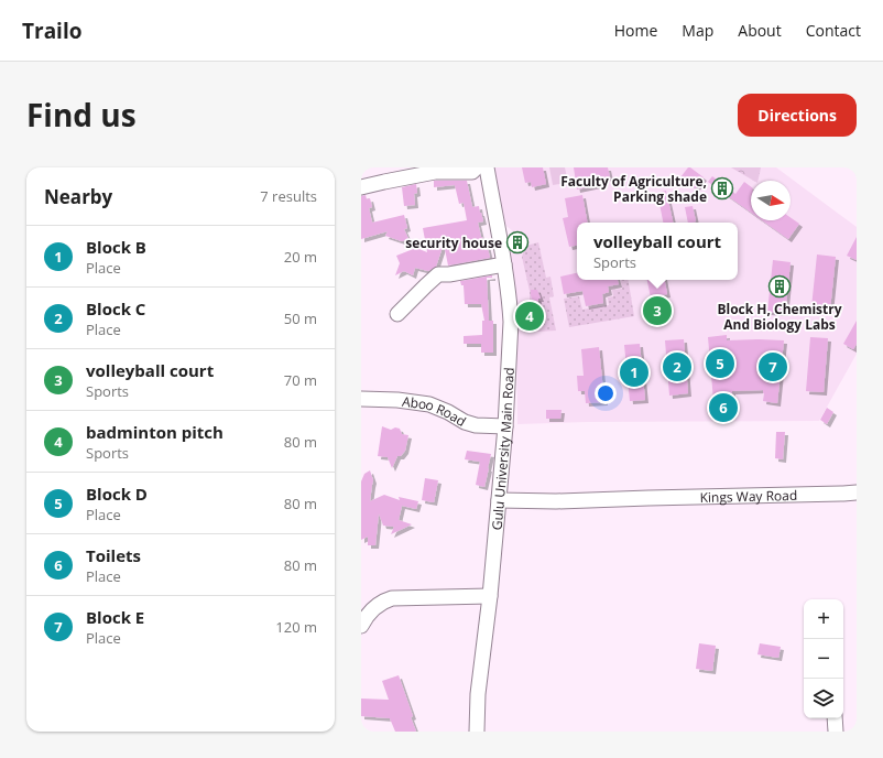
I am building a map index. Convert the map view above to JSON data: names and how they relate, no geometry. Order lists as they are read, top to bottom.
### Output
{
  "streets": {
    "street": ["Aboo Road", "Gulu University Main Road", "Kings Way Road"]
  },
  "crossings": [
    ["Aboo Road", "Gulu University Main Road"],
    ["Gulu University Main Road", "Kings Way Road"]
  ],
  "places": {
    "building": ["Faculty of Agriculture, Parking shade", "security house", "Block H, Chemistry And Biology Labs"]
  },
  "north": "right",
  "page": {
    "header": "Trailo",
    "nav": [
      "Home",
      "Map",
      "About",
      "Contact"
    ],
    "title": "Find us",
    "buttons": "Directions",
    "heading": ["Nearby", "7 results"],
    "popup": ["volleyball court", "Sports"],
    "list": [
      {
        "mark": "1",
        "name": "Block B",
        "note": "Place",
        "value": "20 m"
      },
      {
        "mark": "2",
        "name": "Block C",
        "note": "Place",
        "value": "50 m"
      },
      {
        "mark": "3",
        "name": "volleyball court",
        "note": "Sports",
        "value": "70 m"
      },
      {
        "mark": "4",
        "name": "badminton pitch",
        "note": "Sports",
        "value": "80 m"
      },
      {
        "mark": "5",
        "name": "Block D",
        "note": "Place",
        "value": "80 m"
      },
      {
        "mark": "6",
        "name": "Toilets",
        "note": "Place",
        "value": "80 m"
      },
      {
        "mark": "7",
        "name": "Block E",
        "note": "Place",
        "value": "120 m"
      }
    ],
    "pins": [
      "3",
      "4",
      "5",
      "2",
      "7",
      "1",
      "6"
    ],
    "map_buttons": ["+", "−"]
  }
}
